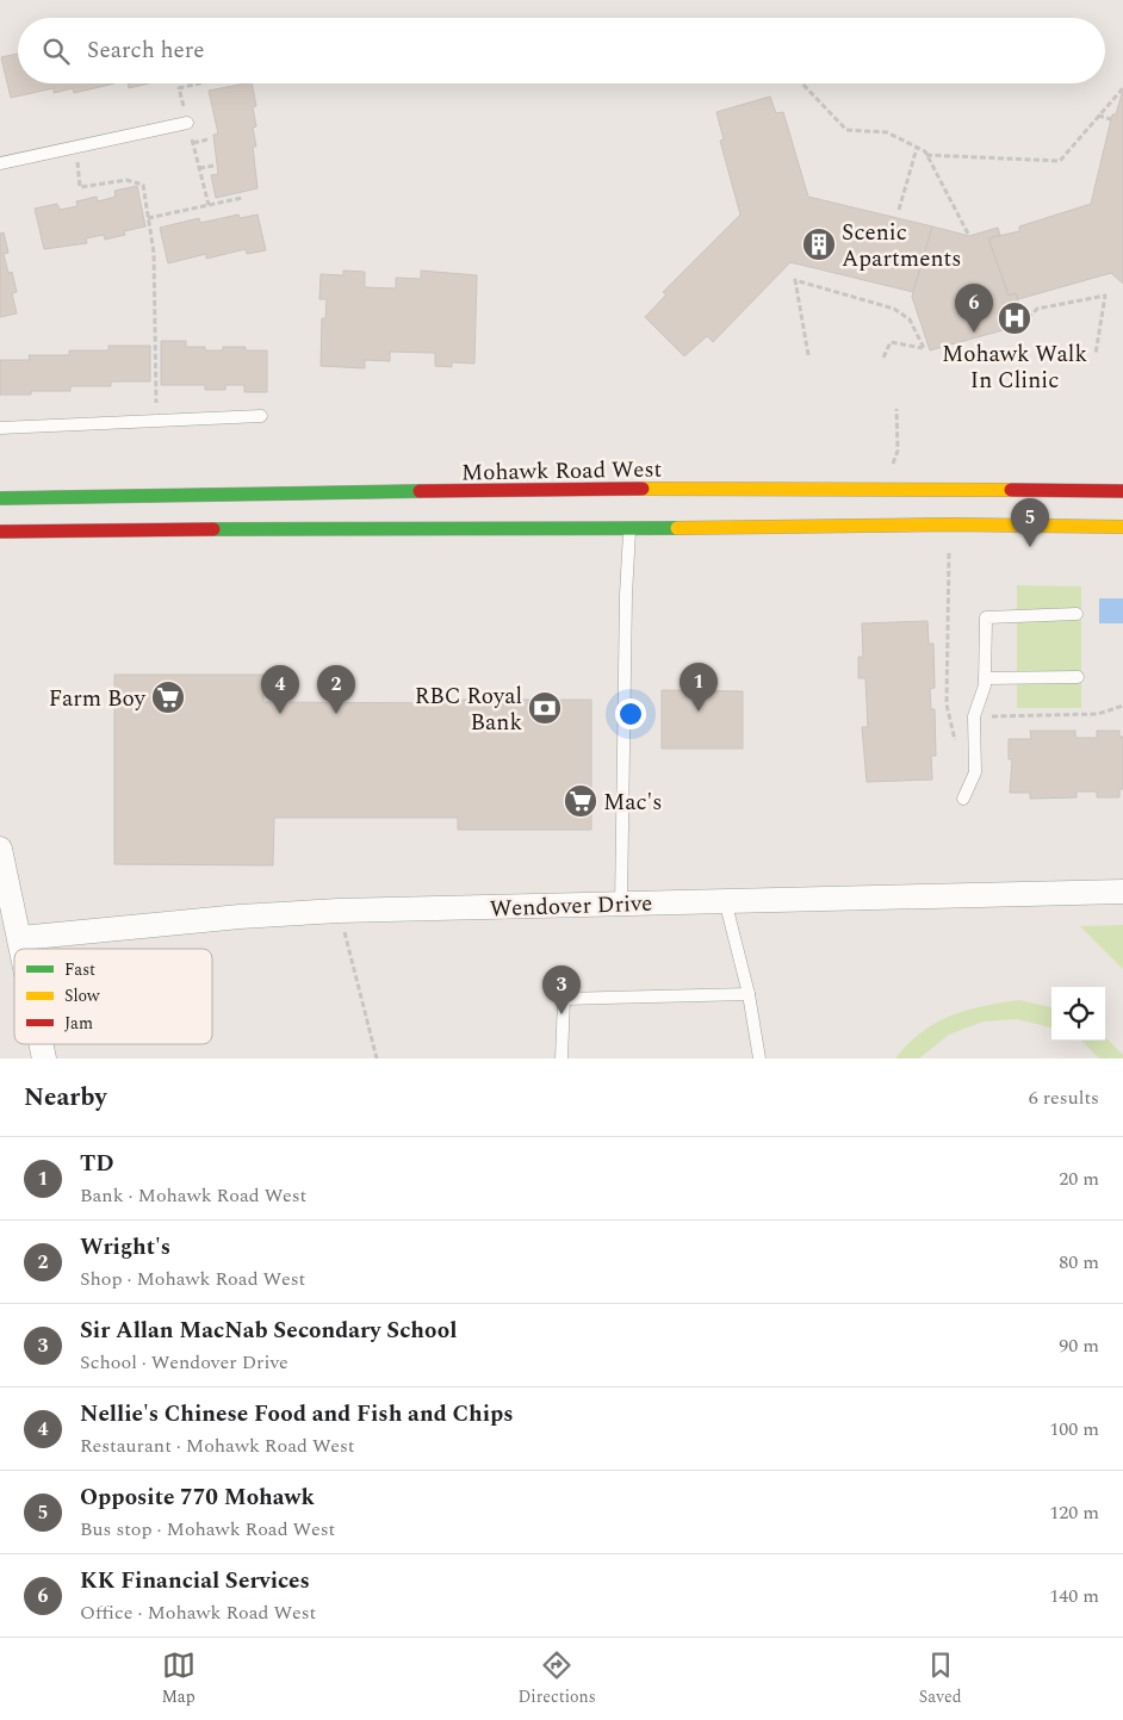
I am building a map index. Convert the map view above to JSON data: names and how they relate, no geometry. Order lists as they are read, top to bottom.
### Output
{
  "streets": {
    "main road": ["Mohawk Road West"],
    "street": ["Wendover Drive"]
  },
  "places": {
    "building": ["Scenic Apartments"],
    "hospital": ["Mohawk Walk In Clinic"],
    "supermarket": ["Farm Boy", "Mac's"],
    "bank": ["RBC Royal Bank"]
  },
  "legend": ["Fast", "Slow", "Jam"],
  "page": {
    "search": "Search here",
    "pins": [
      "6",
      "5",
      "1",
      "2",
      "4",
      "3"
    ],
    "heading": ["Nearby", "6 results"],
    "list": [
      {
        "mark": "1",
        "name": "TD",
        "note": "Bank · Mohawk Road West",
        "value": "20 m"
      },
      {
        "mark": "2",
        "name": "Wright's",
        "note": "Shop · Mohawk Road West",
        "value": "80 m"
      },
      {
        "mark": "3",
        "name": "Sir Allan MacNab Secondary School",
        "note": "School · Wendover Drive",
        "value": "90 m"
      },
      {
        "mark": "4",
        "name": "Nellie's Chinese Food and Fish and Chips",
        "note": "Restaurant · Mohawk Road West",
        "value": "100 m"
      },
      {
        "mark": "5",
        "name": "Opposite 770 Mohawk",
        "note": "Bus stop · Mohawk Road West",
        "value": "120 m"
      },
      {
        "mark": "6",
        "name": "KK Financial Services",
        "note": "Office · Mohawk Road West",
        "value": "140 m"
      }
    ],
    "nav": ["Map", "Directions", "Saved"]
  }
}
